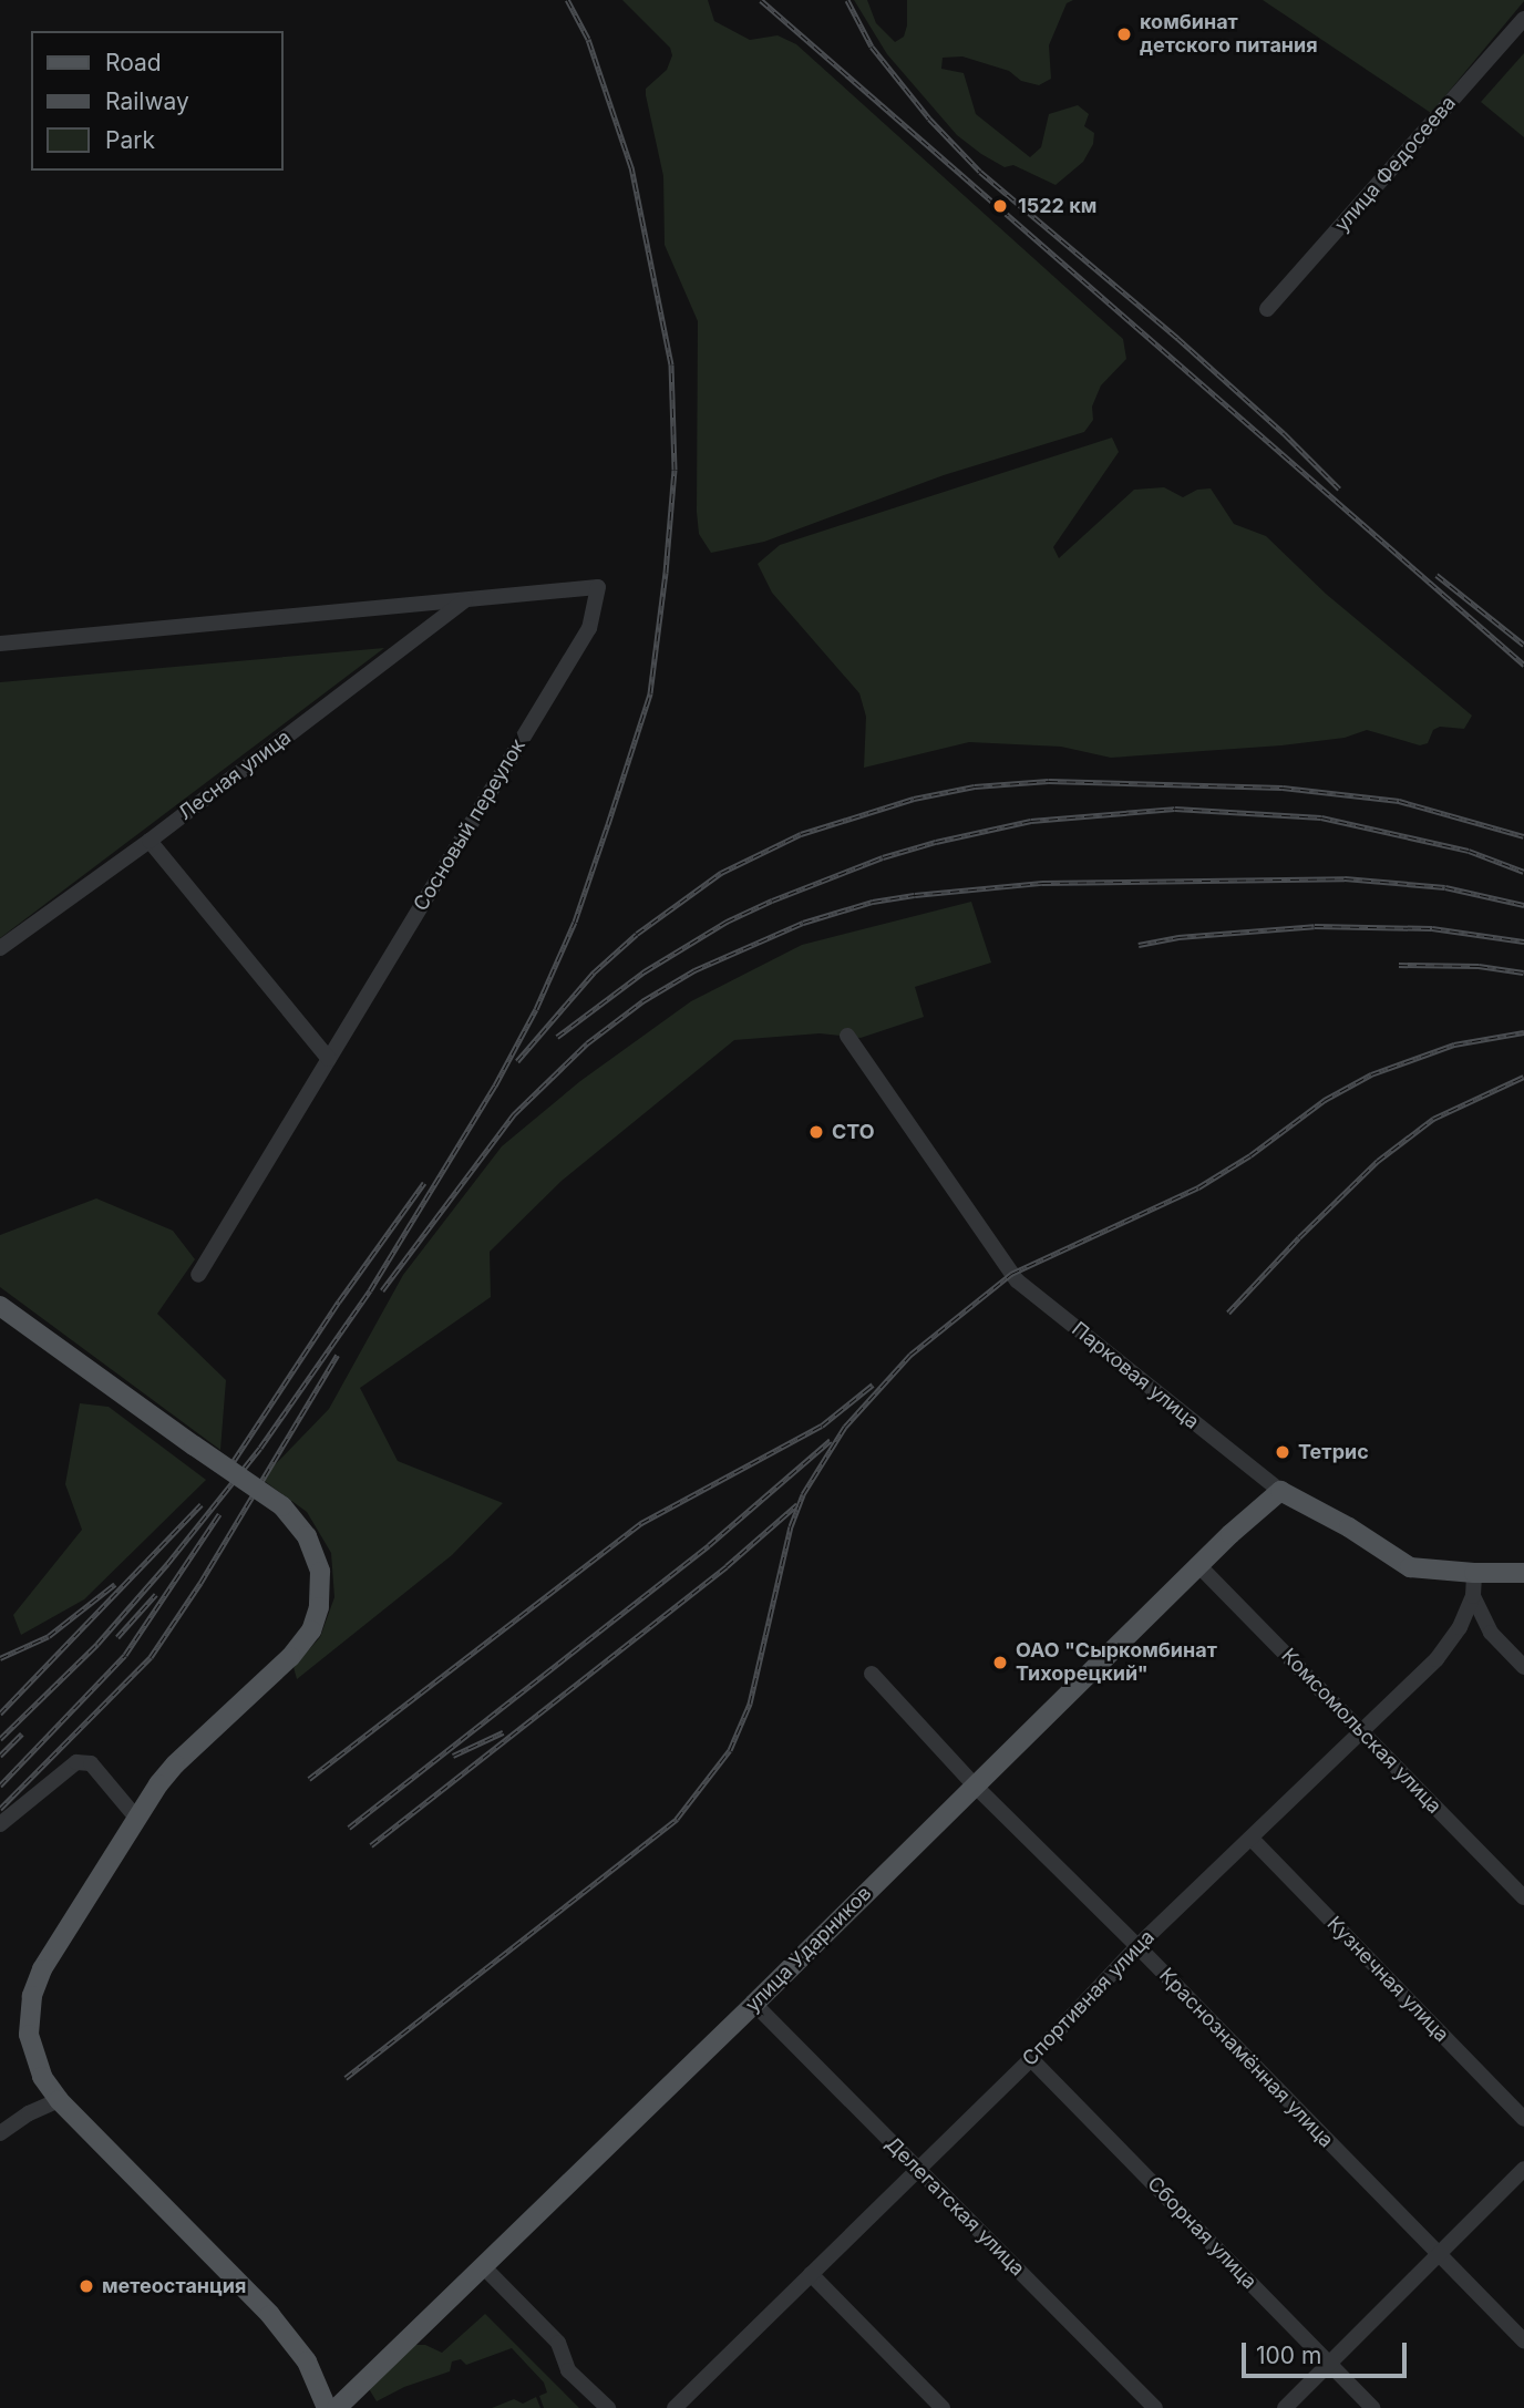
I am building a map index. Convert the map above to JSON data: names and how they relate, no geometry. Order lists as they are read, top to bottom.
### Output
{
  "streets": {
    "main road": ["Парковая улица", "улица Ударников"],
    "street": [
      "улица Федосеева",
      "Лесная улица",
      "Сосновый переулок",
      "Комсомольская улица",
      "Кузнечная улица",
      "Спортивная улица",
      "Краснознамённая улица",
      "Делегатская улица",
      "Сборная улица"
    ]
  },
  "crossings": [
    ["Лесная улица", "Сосновый переулок"],
    ["Парковая улица", "улица Ударников"],
    ["Парковая улица", "Спортивная улица"],
    ["Комсомольская улица", "улица Ударников"],
    ["Комсомольская улица", "Спортивная улица"],
    ["улица Ударников", "Краснознамённая улица"],
    ["улица Ударников", "Делегатская улица"],
    ["Кузнечная улица", "Спортивная улица"],
    ["Спортивная улица", "Краснознамённая улица"],
    ["Спортивная улица", "Делегатская улица"],
    ["Спортивная улица", "Сборная улица"]
  ],
  "places": [
    "комбинат детского питания",
    "1522 км",
    "СТО",
    "Тетрис",
    "ОАО \"Сыркомбинат Тихорецкий\"",
    "метеостанция"
  ],
  "legend": ["Road", "Railway", "Park"],
  "scale_bar": "100 m"
}
